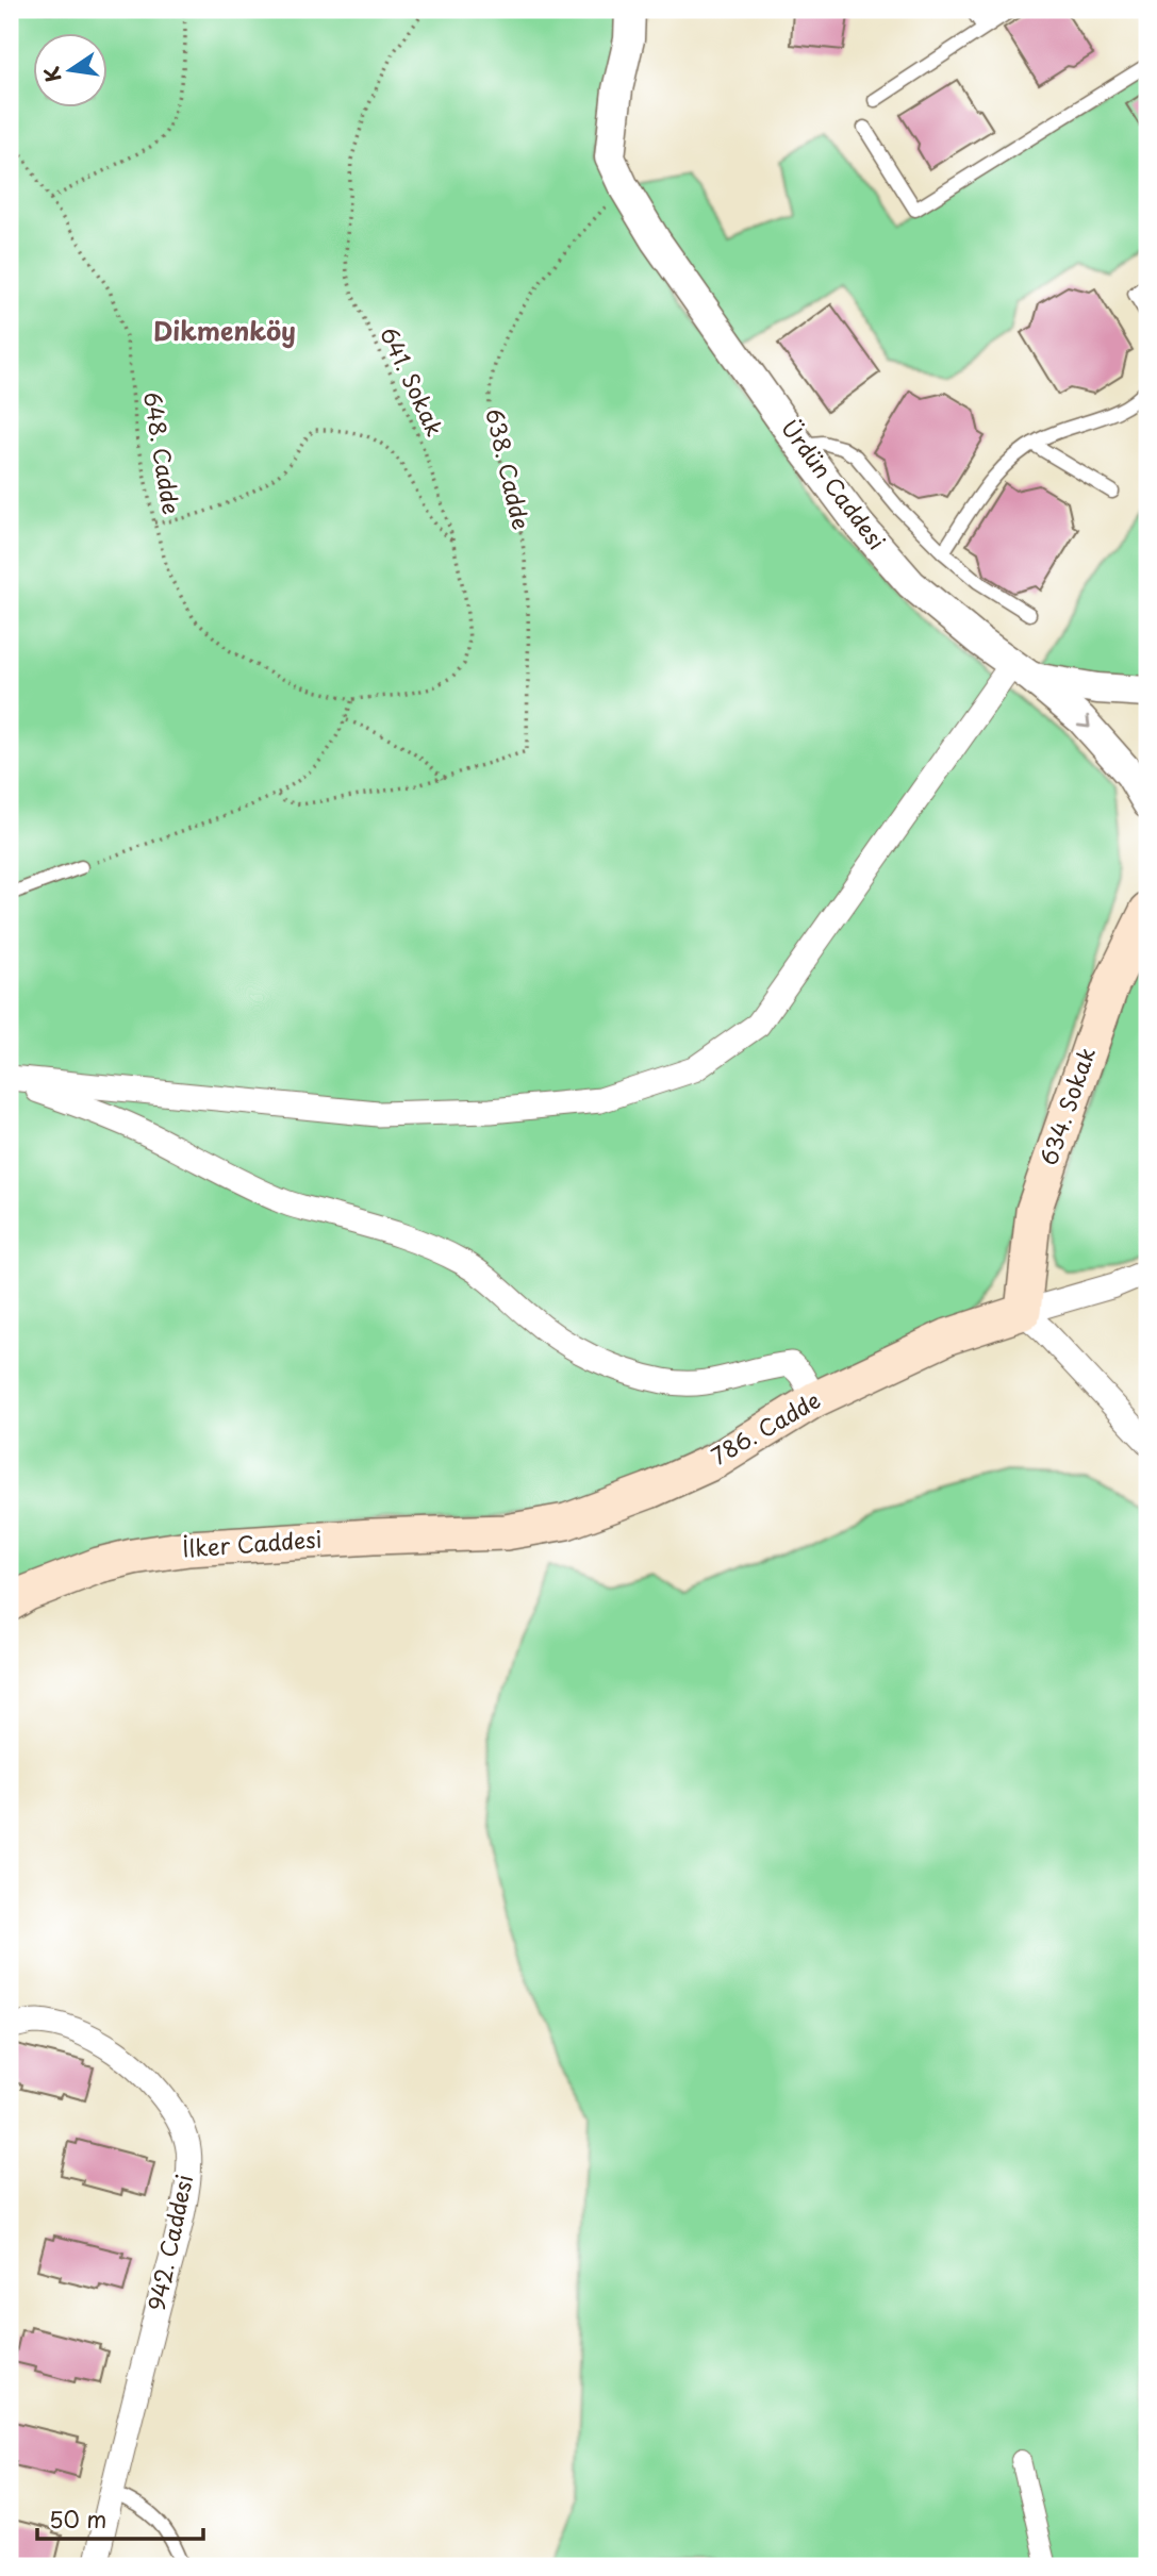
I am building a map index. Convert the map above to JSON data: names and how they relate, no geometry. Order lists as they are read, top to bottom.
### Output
{
  "streets": {
    "main road": ["634. Sokak", "786. Cadde", "İlker Caddesi"],
    "street": ["Ürdün Caddesi", "942. Caddesi"],
    "path": ["641. Sokak", "648. Cadde", "638. Cadde"]
  },
  "crossings": [
    ["641. Sokak", "648. Cadde"],
    ["638. Cadde", "Ürdün Caddesi"],
    ["634. Sokak", "786. Cadde"],
    ["786. Cadde", "İlker Caddesi"]
  ],
  "districts": ["Dikmenköy"],
  "scale_bar": "50 m",
  "north": "left"
}
